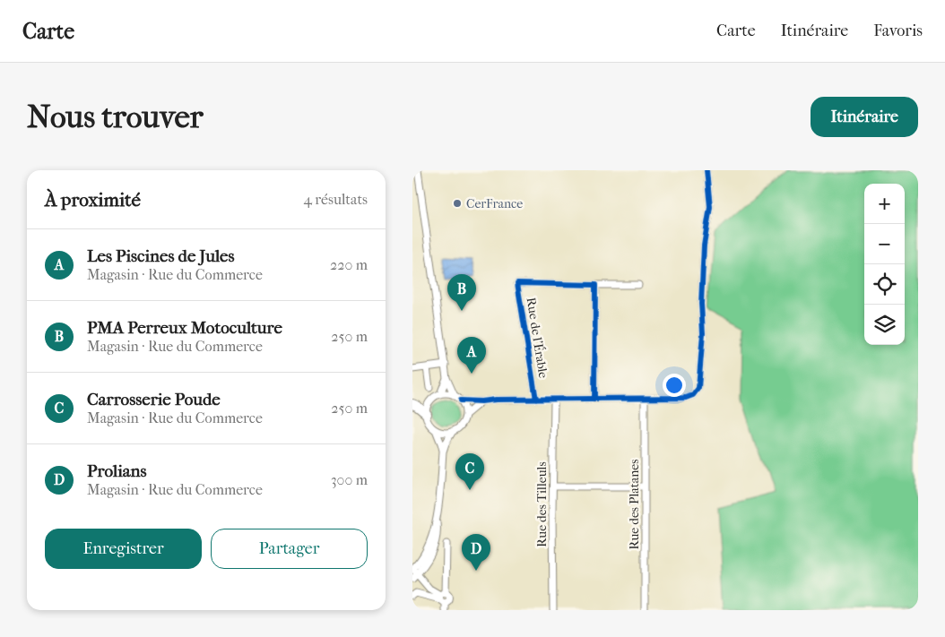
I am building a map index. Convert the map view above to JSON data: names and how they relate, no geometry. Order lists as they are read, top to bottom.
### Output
{
  "streets": {
    "street": ["Rue de l’Érable", "Rue des Tilleuls", "Rue des Platanes"]
  },
  "places": ["CerFrance"],
  "page": {
    "header": "Carte",
    "nav": ["Carte", "Itinéraire", "Favoris"],
    "buttons": [
      "Itinéraire",
      ["Enregistrer", "Partager"]
    ],
    "title": "Nous trouver",
    "heading": ["À proximité", "4 résultats"],
    "map_buttons": ["+", "−"],
    "list": [
      {
        "mark": "A",
        "name": "Les Piscines de Jules",
        "note": "Magasin · Rue du Commerce",
        "value": "220 m"
      },
      {
        "mark": "B",
        "name": "PMA Perreux Motoculture",
        "note": "Magasin · Rue du Commerce",
        "value": "250 m"
      },
      {
        "mark": "C",
        "name": "Carrosserie Poude",
        "note": "Magasin · Rue du Commerce",
        "value": "250 m"
      },
      {
        "mark": "D",
        "name": "Prolians",
        "note": "Magasin · Rue du Commerce",
        "value": "300 m"
      }
    ],
    "pins": [
      "B",
      "A",
      "C",
      "D"
    ]
  }
}
